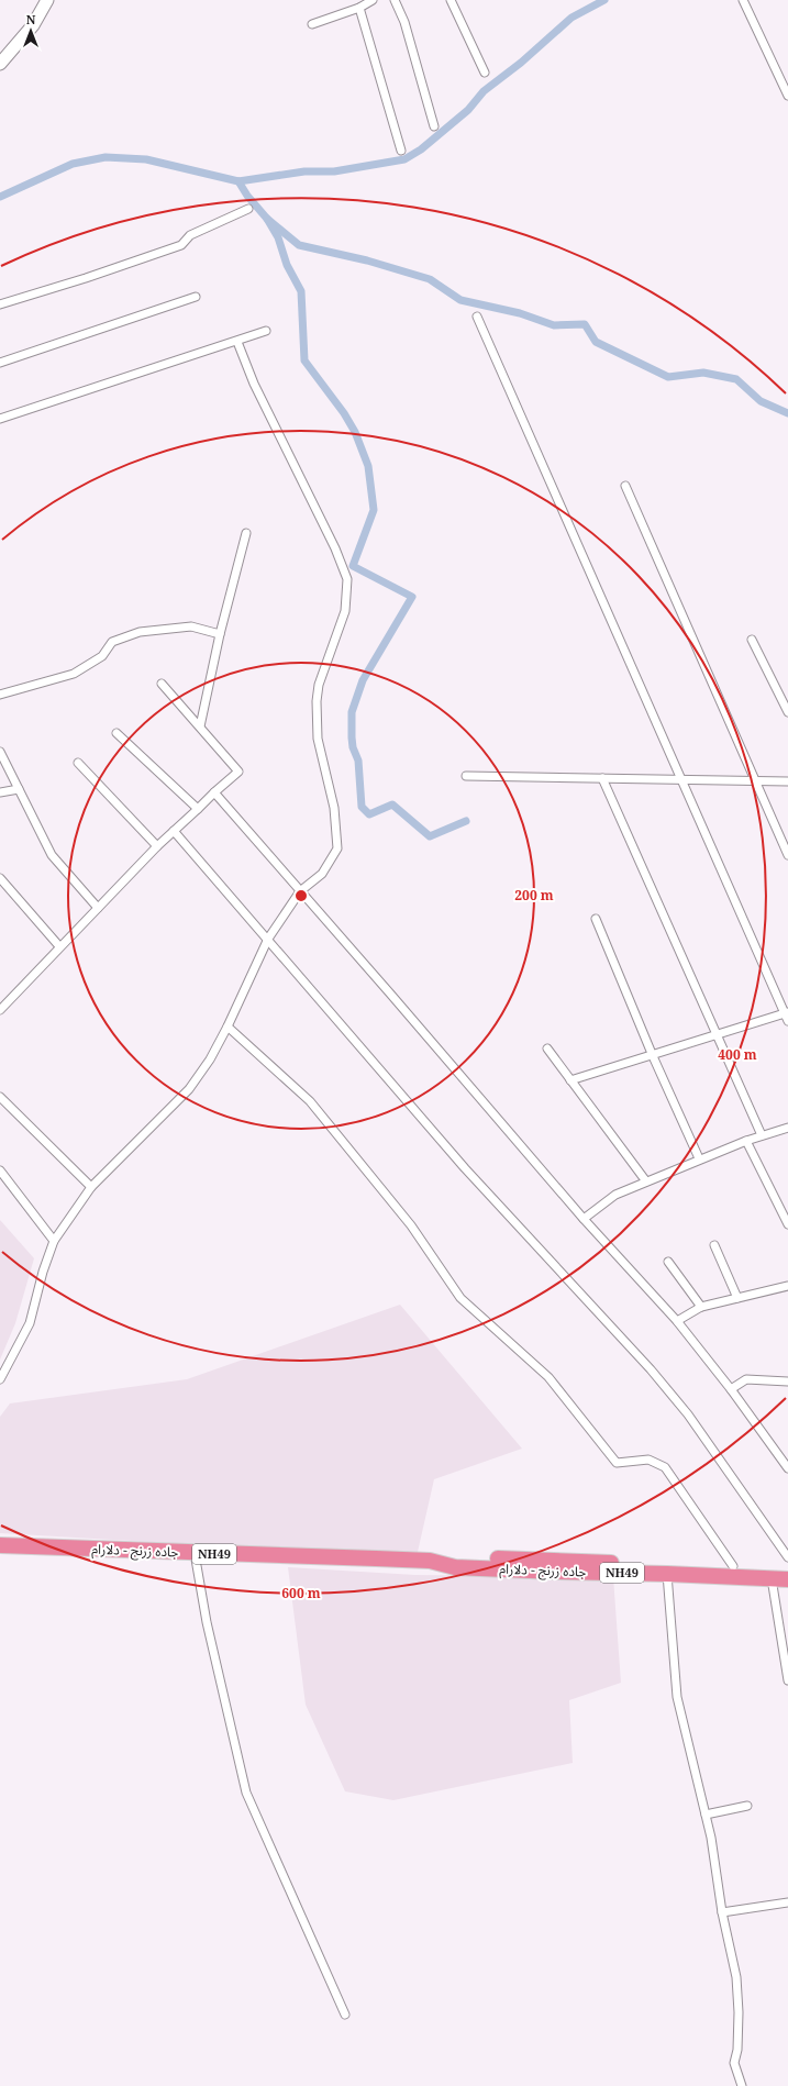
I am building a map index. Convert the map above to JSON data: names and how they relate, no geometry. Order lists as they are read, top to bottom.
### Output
{
  "streets": {
    "highway": ["جاده زرنج - دلارام", "NH49"]
  },
  "north": "top",
  "rings": ["200 m", "400 m", "600 m"]
}
